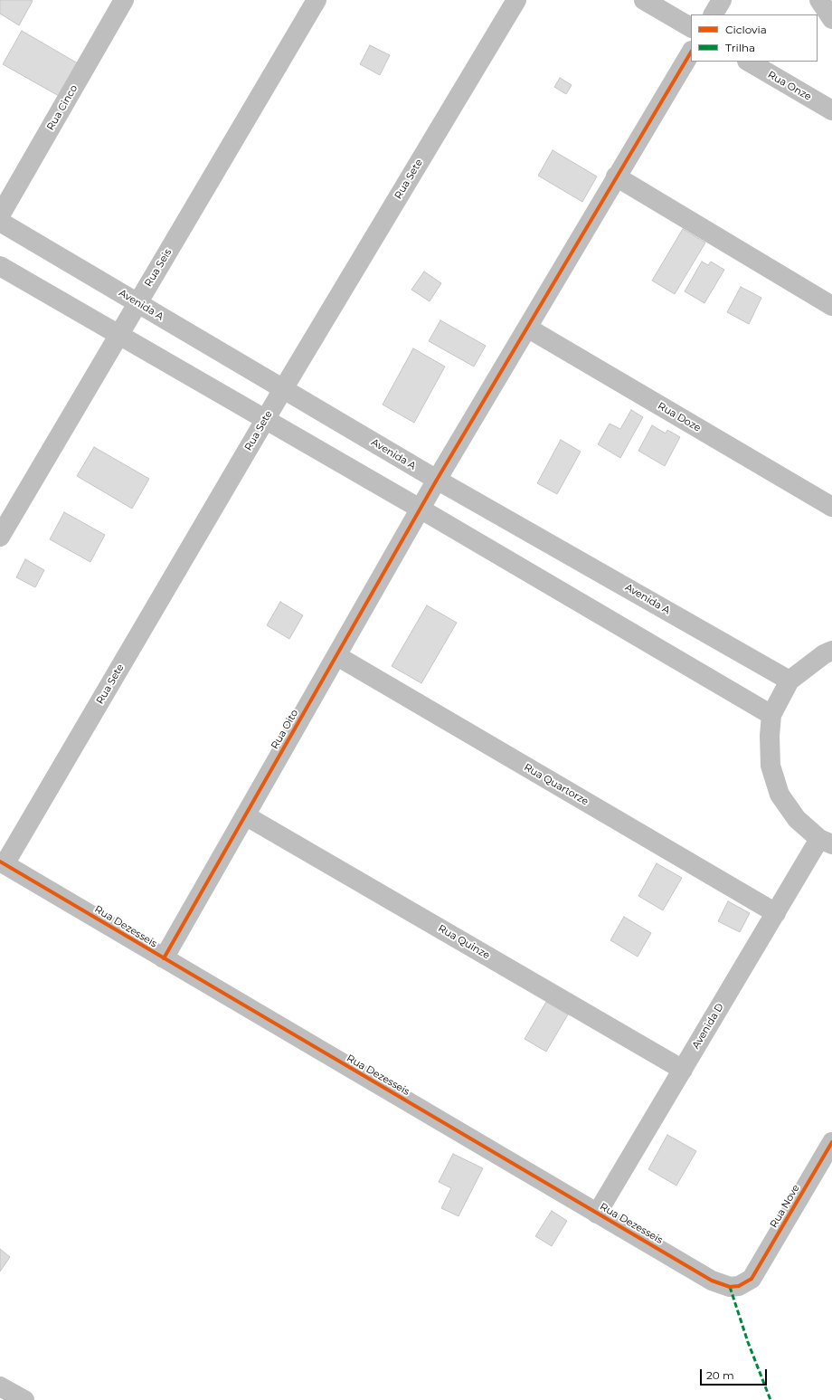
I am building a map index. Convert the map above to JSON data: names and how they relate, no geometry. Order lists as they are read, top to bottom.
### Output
{
  "streets": {
    "street": [
      "Rua Onze",
      "Rua Cinco",
      "Rua Sete",
      "Rua Seis",
      "Avenida A",
      "Rua Doze",
      "Rua Oito",
      "Rua Quartorze",
      "Rua Dezesseis",
      "Rua Quinze",
      "Avenida D",
      "Rua Nove"
    ]
  },
  "crossings": [
    ["Rua Sete", "Avenida A"],
    ["Rua Sete", "Rua Dezesseis"],
    ["Rua Seis", "Avenida A"],
    ["Avenida A", "Rua Oito"],
    ["Rua Doze", "Rua Oito"],
    ["Rua Oito", "Rua Quartorze"],
    ["Rua Oito", "Rua Dezesseis"],
    ["Rua Oito", "Rua Quinze"],
    ["Rua Quartorze", "Avenida D"],
    ["Rua Dezesseis", "Avenida D"],
    ["Rua Dezesseis", "Rua Nove"],
    ["Rua Quinze", "Avenida D"]
  ],
  "legend": ["Ciclovia", "Trilha"],
  "scale_bar": "20 m"
}
